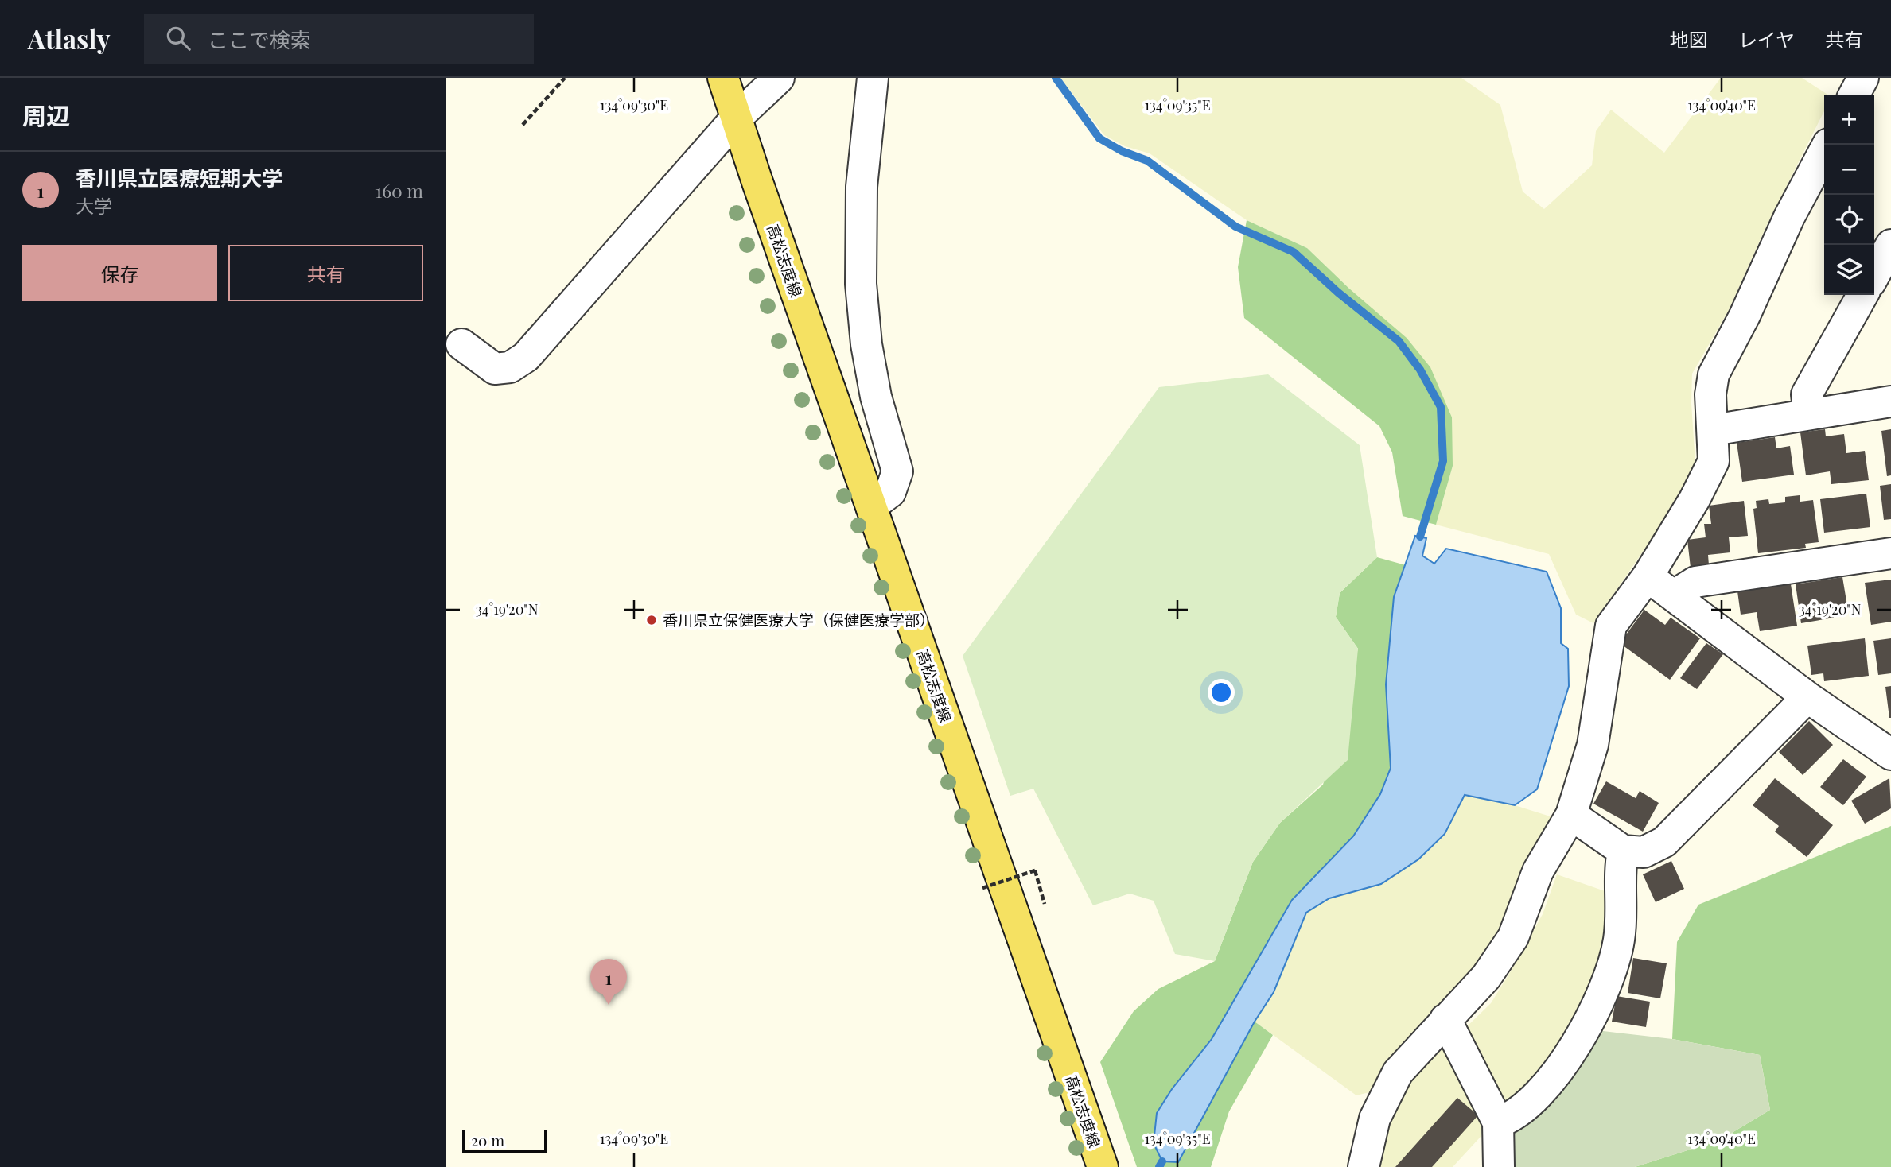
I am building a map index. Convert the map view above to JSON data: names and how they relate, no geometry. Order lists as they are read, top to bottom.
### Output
{
  "streets": {
    "main road": ["高松志度線"]
  },
  "places": ["香川県立保健医療大学（保健医療学部）"],
  "scale_bar": "20 m",
  "page": {
    "header": "Atlasly",
    "search": "ここで検索",
    "nav": ["地図", "レイヤ", "共有"],
    "heading": "周辺",
    "map_buttons": ["+", "−"],
    "list": [
      {
        "mark": "1",
        "name": "香川県立医療短期大学",
        "note": "大学",
        "value": "160 m"
      }
    ],
    "buttons": ["保存", "共有"],
    "pins": "1",
    "scale": "20 m"
  },
  "coordinates": [
    "134°09'30\"E",
    "134°09'35\"E",
    "134°09'40\"E",
    "34°19'20\"N"
  ]
}
